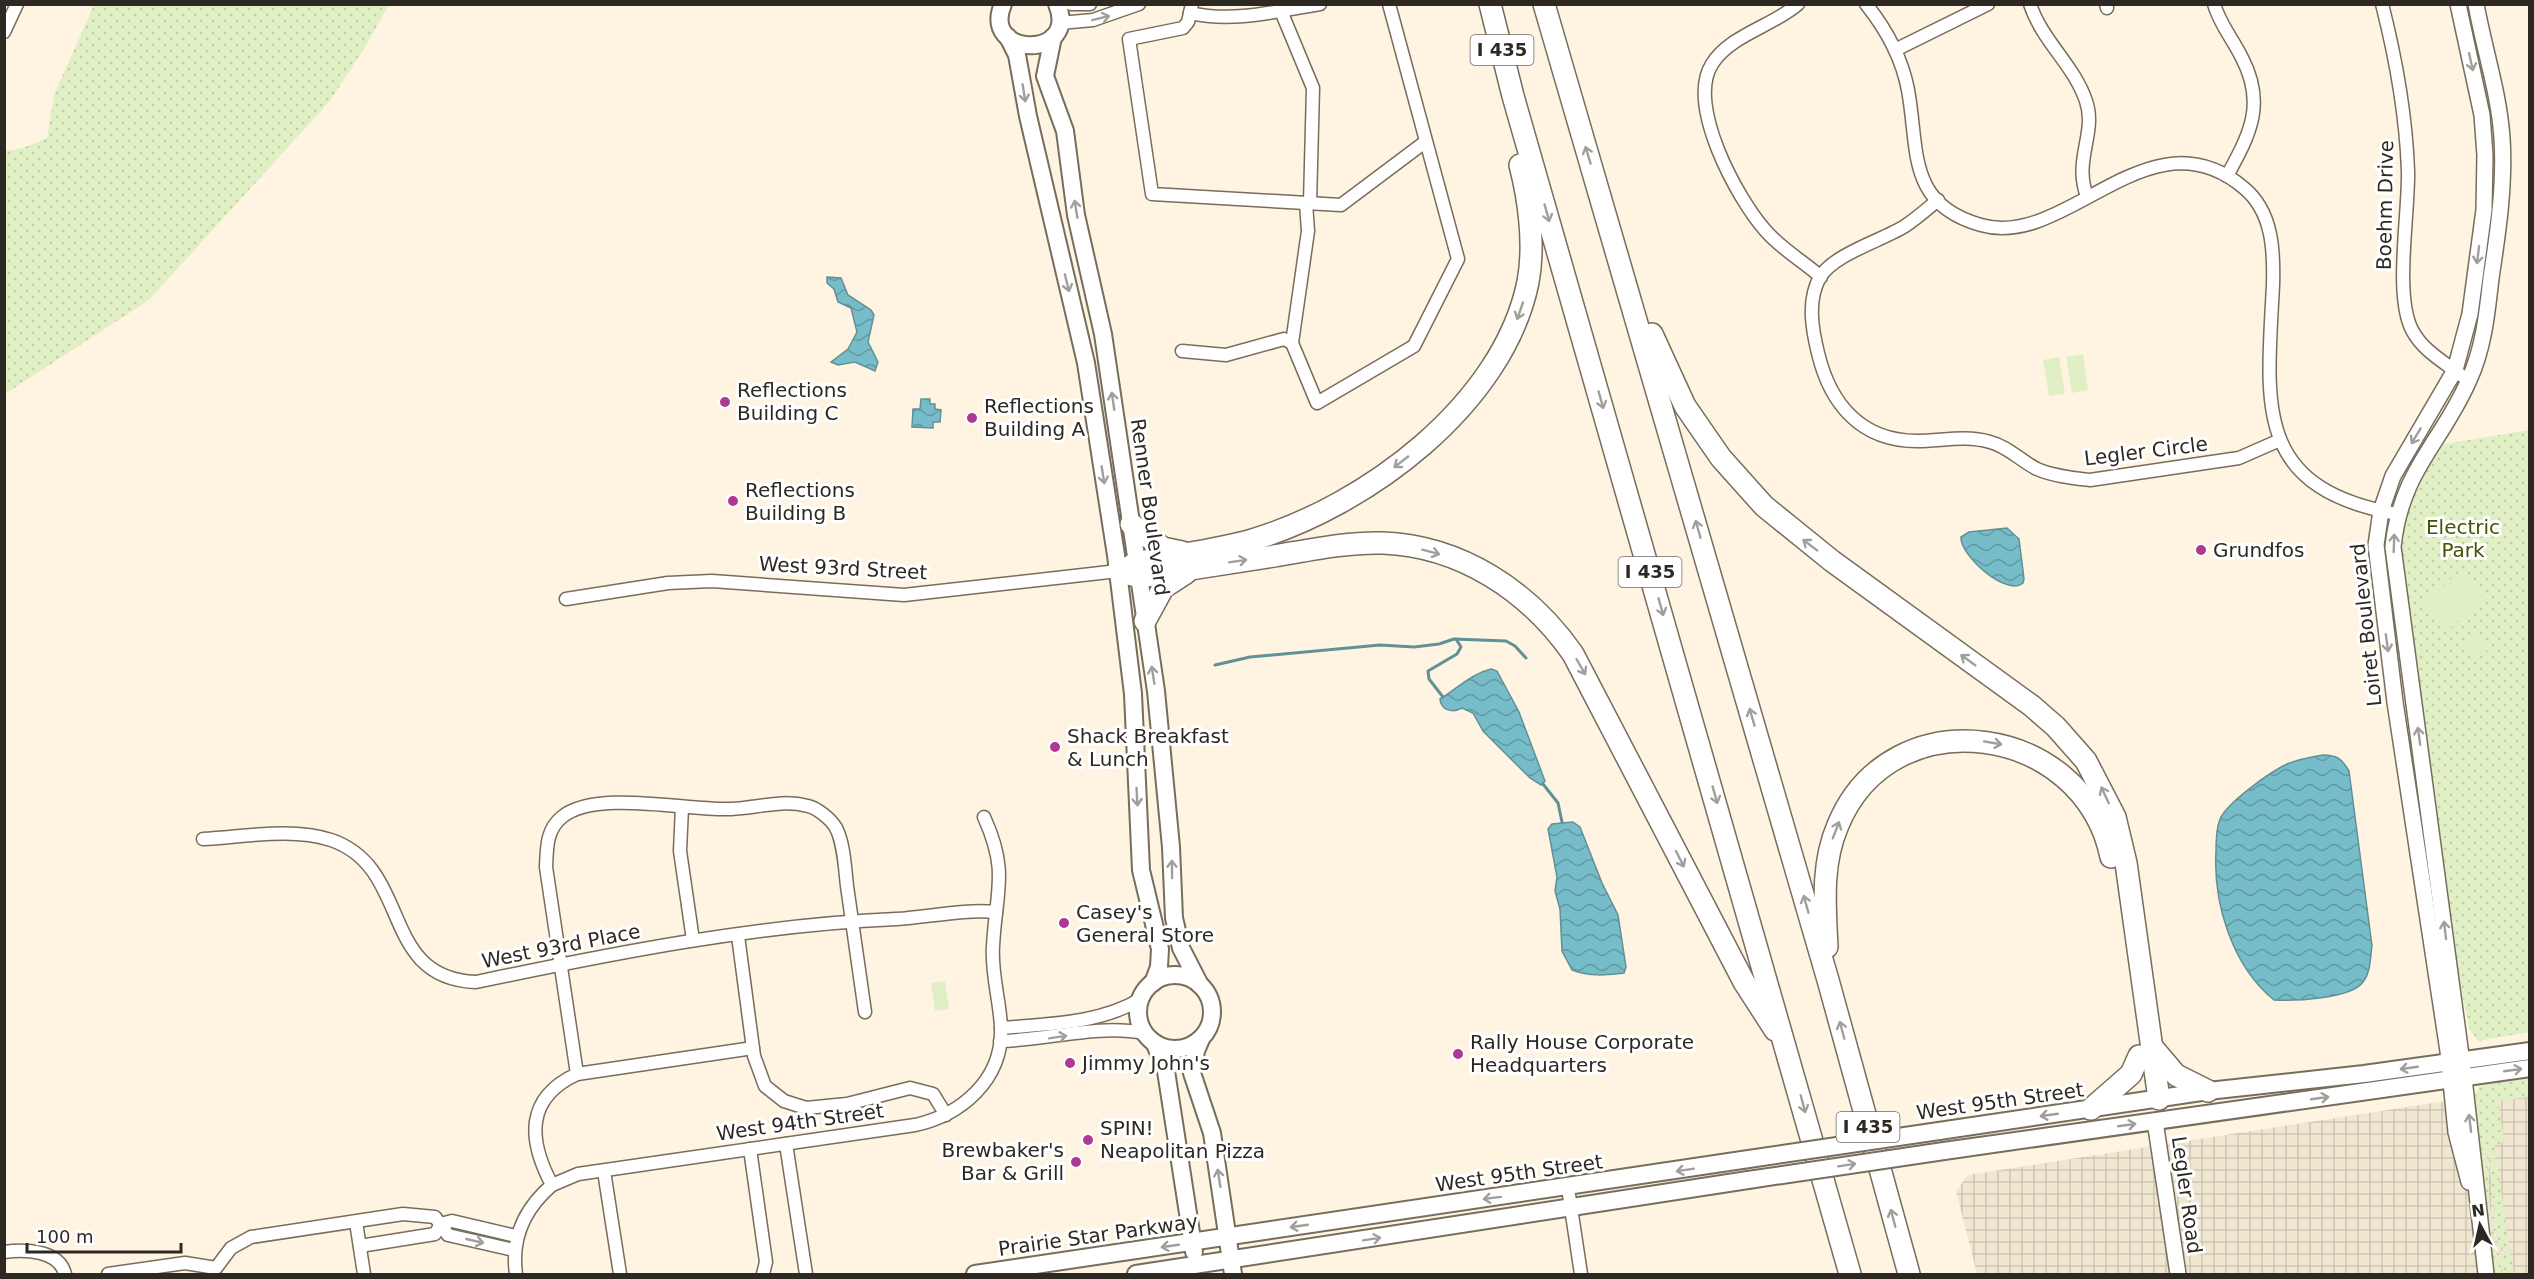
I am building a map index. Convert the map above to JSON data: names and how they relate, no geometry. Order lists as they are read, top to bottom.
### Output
{
  "streets": {
    "highway": ["I 435"],
    "main road": ["Renner Boulevard", "West 95th Street", "Prairie Star Parkway"],
    "street": [
      "Boehm Drive",
      "Legler Circle",
      "West 93rd Street",
      "Loiret Boulevard",
      "West 93rd Place",
      "West 94th Street",
      "Legler Road"
    ]
  },
  "crossings": [
    ["Boehm Drive", "Loiret Boulevard"],
    ["Renner Boulevard", "West 93rd Street"],
    ["Loiret Boulevard", "West 95th Street"],
    ["West 93rd Place", "West 94th Street"],
    ["West 95th Street", "Legler Road"],
    ["West 95th Street", "Prairie Star Parkway"]
  ],
  "one_way": ["Prairie Star Parkway"],
  "parks": ["Electric Park"],
  "places": [
    "Reflections Building C",
    "Reflections Building A",
    "Reflections Building B",
    "Grundfos",
    "Shack Breakfast & Lunch",
    "Casey's General Store",
    "Rally House Corporate Headquarters",
    "Jimmy John's",
    "SPIN! Neapolitan Pizza",
    "Brewbaker's Bar & Grill"
  ],
  "scale_bar": "100 m",
  "north": "top"
}
